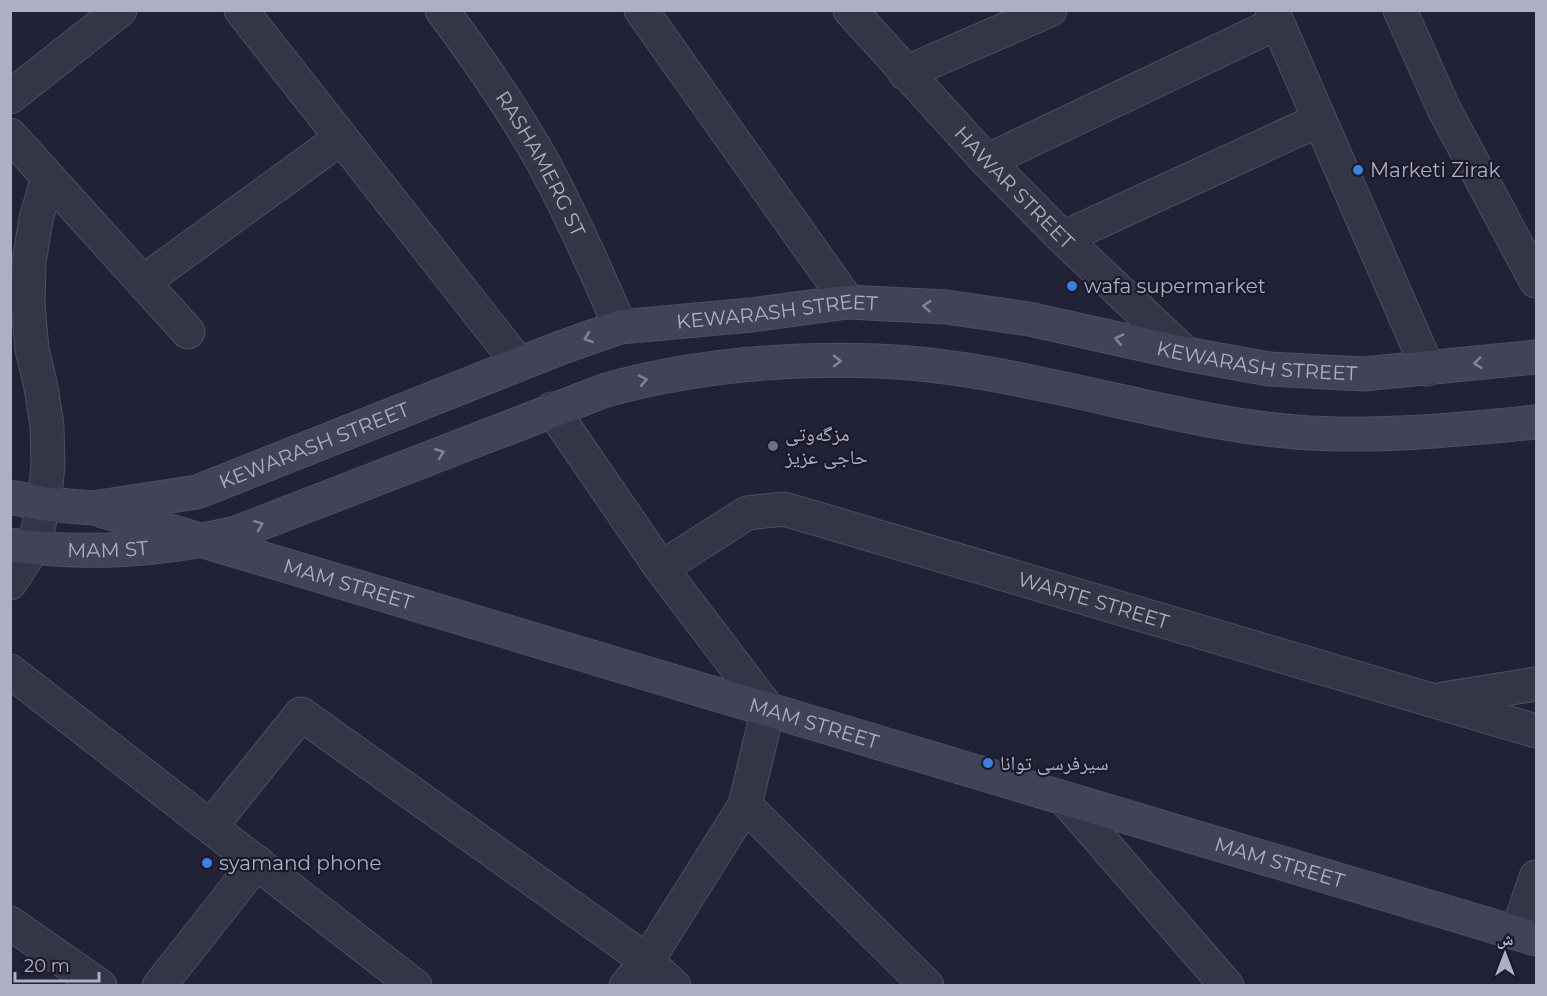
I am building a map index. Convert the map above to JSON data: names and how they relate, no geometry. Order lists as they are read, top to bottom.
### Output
{
  "streets": {
    "main road": ["KEWARASH STREET", "MAM ST", "MAM STREET"],
    "street": ["RASHAMERG ST", "HAWAR STREET", "WARTE STREET"]
  },
  "crossings": [
    ["RASHAMERG ST", "KEWARASH STREET"],
    ["HAWAR STREET", "KEWARASH STREET"],
    ["KEWARASH STREET", "MAM STREET"],
    ["MAM ST", "MAM STREET"]
  ],
  "places": [
    "Marketi Zirak",
    "wafa supermarket",
    "مزگەوتی حاجی عزیز",
    "سيرفرسى توانا",
    "syamand phone"
  ],
  "scale_bar": "20 m",
  "north": "top"
}
